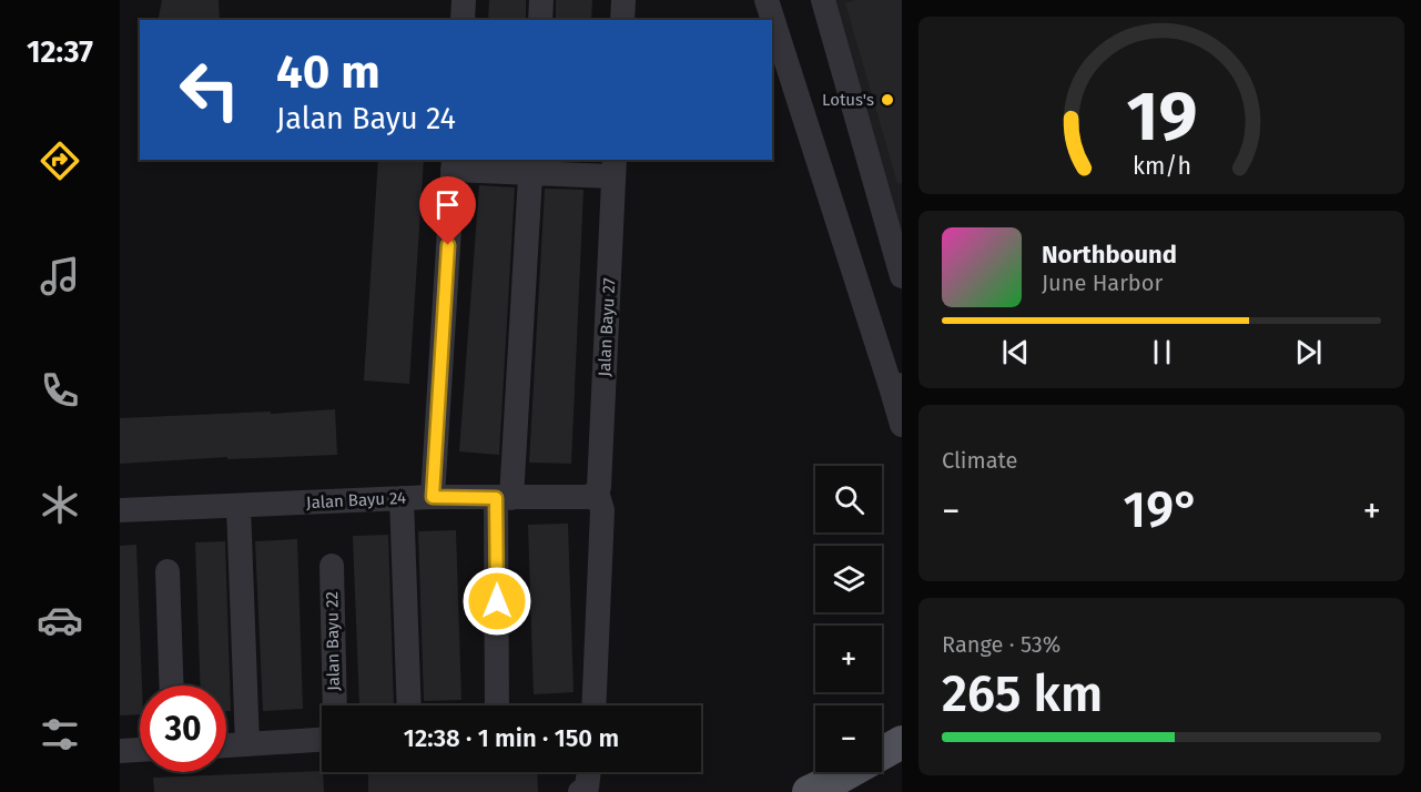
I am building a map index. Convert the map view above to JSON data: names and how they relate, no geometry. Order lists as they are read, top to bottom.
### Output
{
  "streets": {
    "street": ["Jalan Bayu 27", "Jalan Bayu 24", "Jalan Bayu 22"]
  },
  "crossings": [
    ["Jalan Bayu 27", "Jalan Bayu 24"]
  ],
  "places": ["Lotus's"],
  "page": {
    "tabs": "12:37",
    "turn": ["40 m", "Jalan Bayu 24"],
    "song": ["Northbound", "June Harbor"],
    "tile": [
      "Climate",
      ["Range · 53%", "265 km"]
    ],
    "map_buttons": ["+", "−"],
    "heat": ["−", "19°", "+"],
    "limit": "30",
    "trip": "12:38 · 1 min · 150 m",
    "gauge": ["19", "km/h"]
  }
}
